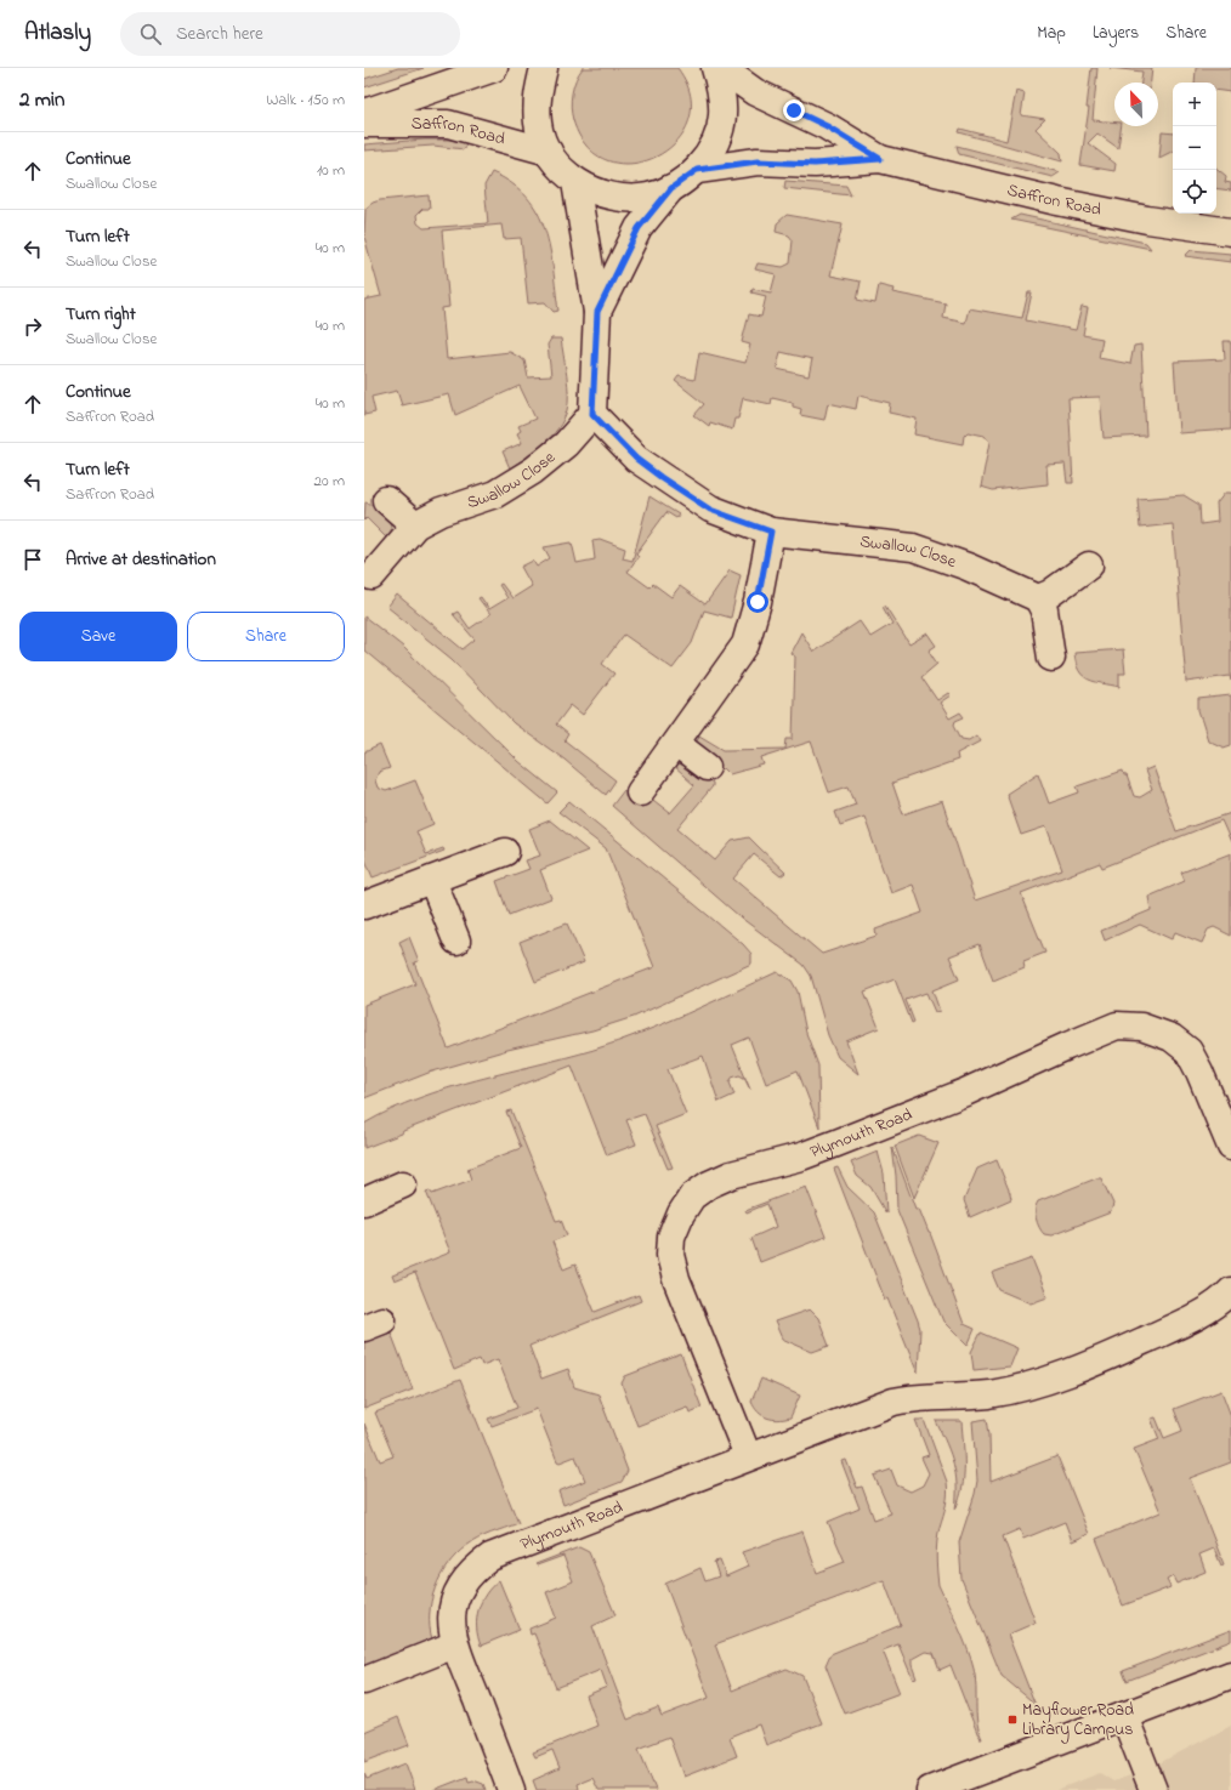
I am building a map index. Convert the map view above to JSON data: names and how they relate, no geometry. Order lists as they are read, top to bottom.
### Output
{
  "streets": {
    "street": ["Saffron Road", "Swallow Close", "Plymouth Road"]
  },
  "places": {
    "transit": ["Mayflower Road Library Campus"]
  },
  "north": "top left",
  "page": {
    "header": "Atlasly",
    "search": "Search here",
    "nav": ["Map", "Layers", "Share"],
    "heading": ["2 min", "Walk · 150 m"],
    "map_buttons": ["+", "−"],
    "list": [
      ["Continue", "Swallow Close", "10 m"],
      ["Turn left", "Swallow Close", "40 m"],
      ["Turn right", "Swallow Close", "40 m"],
      ["Continue", "Saffron Road", "40 m"],
      ["Turn left", "Saffron Road", "20 m"],
      "Arrive at destination"
    ],
    "buttons": ["Save", "Share"]
  }
}
